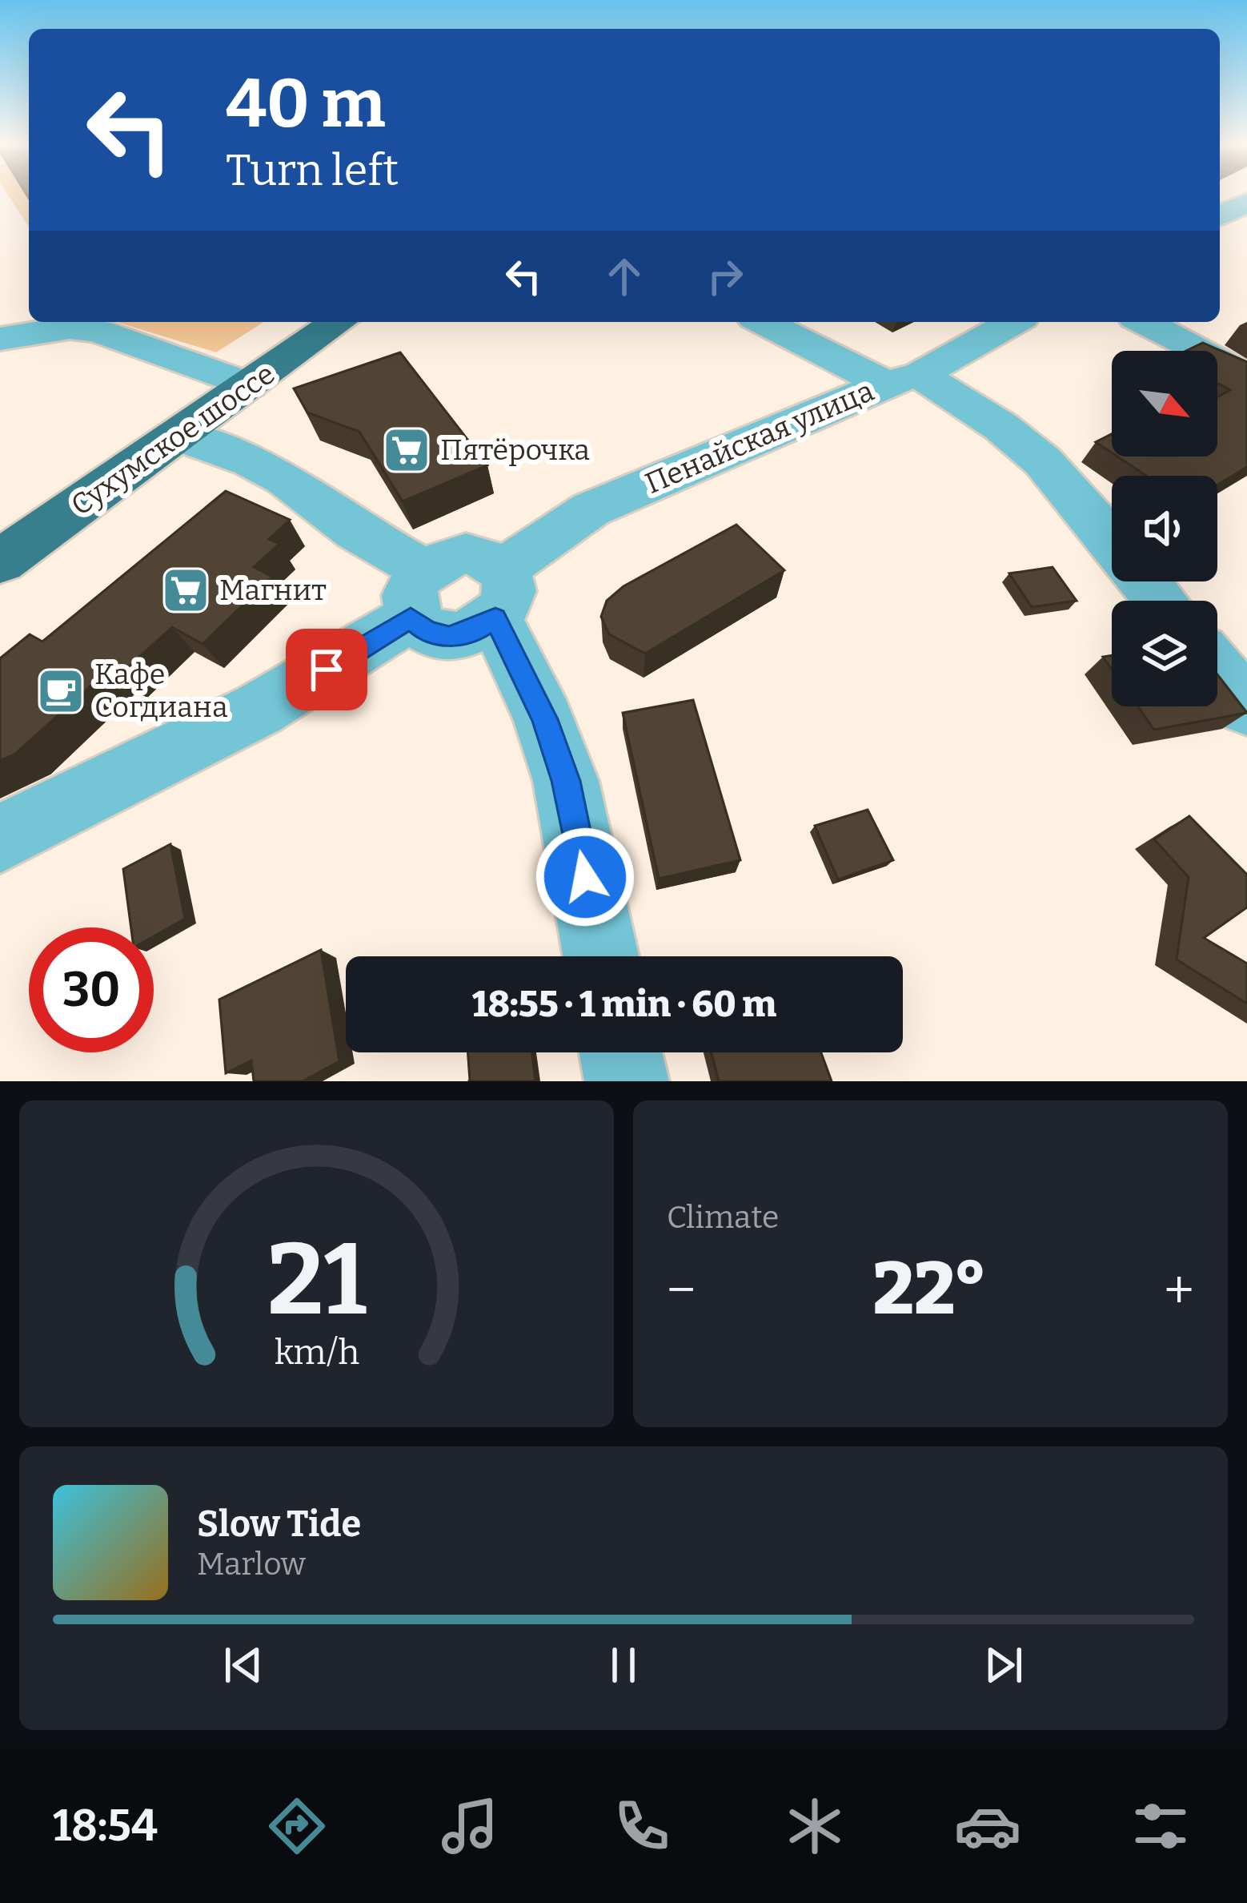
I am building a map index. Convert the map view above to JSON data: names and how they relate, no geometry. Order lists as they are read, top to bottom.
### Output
{
  "streets": {
    "highway": ["Сухумское шоссе"],
    "street": ["Пенайская улица"]
  },
  "places": {
    "supermarket": ["Пятёрочка", "Магнит"],
    "cafe": ["Кафе Согдиана"]
  },
  "north": "bottom right",
  "page": {
    "turn": ["40 m", "Turn left"],
    "limit": "30",
    "trip": "18:55 · 1 min · 60 m",
    "tile": "Climate",
    "heat": ["−", "22°", "+"],
    "song": ["Slow Tide", "Marlow"],
    "tabs": "18:54",
    "gauge": ["21", "km/h"]
  }
}
